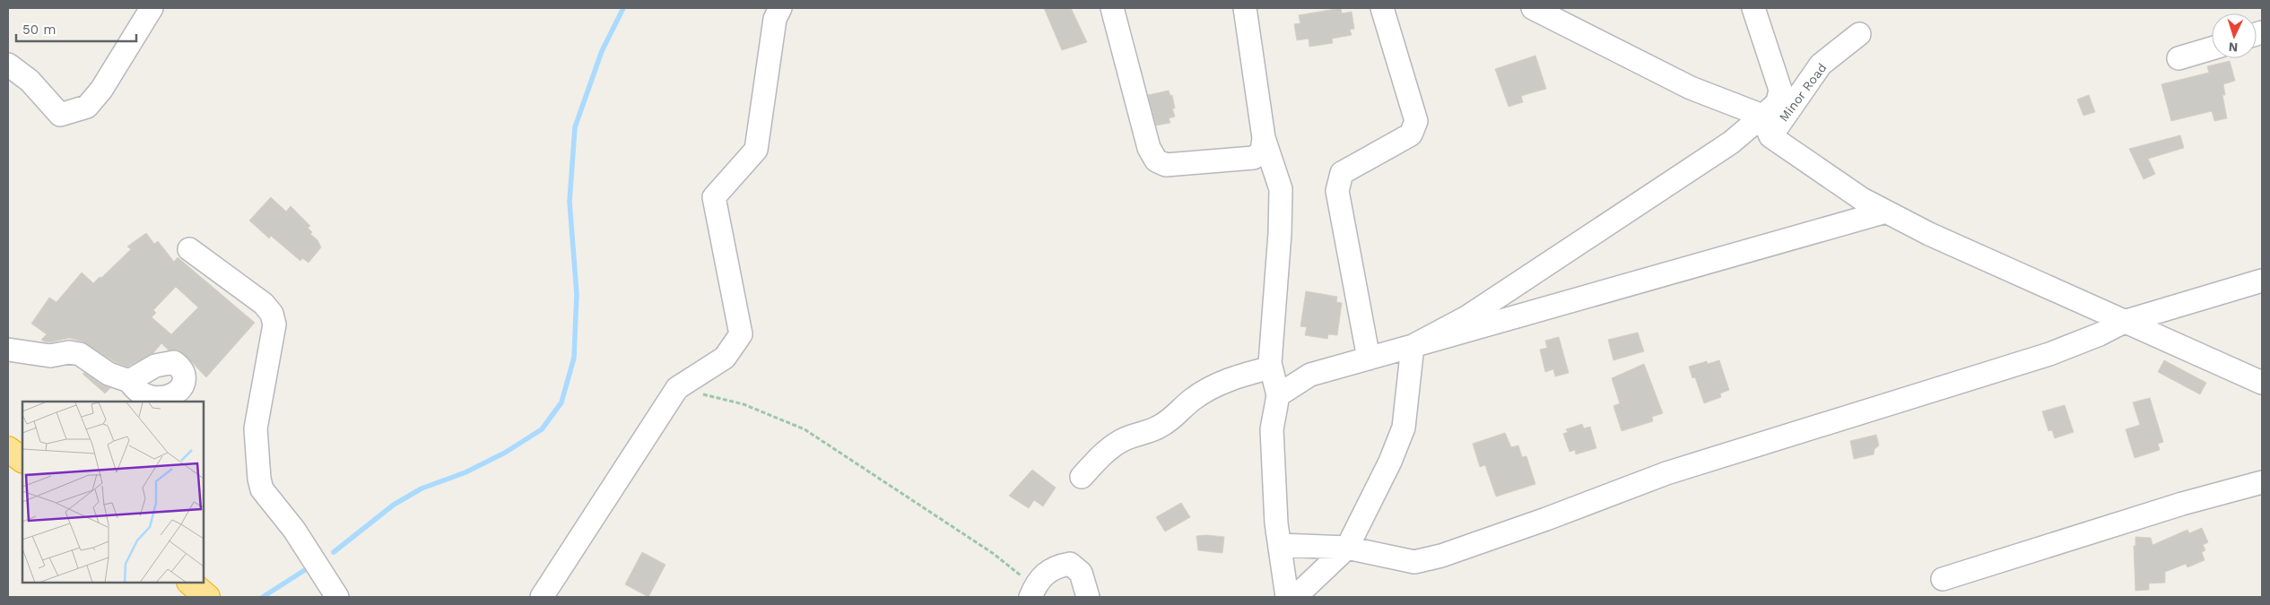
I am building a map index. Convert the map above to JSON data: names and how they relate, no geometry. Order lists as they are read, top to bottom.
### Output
{
  "streets": {
    "street": ["Minor Road"]
  },
  "scale_bar": "50 m",
  "north": "bottom"
}
